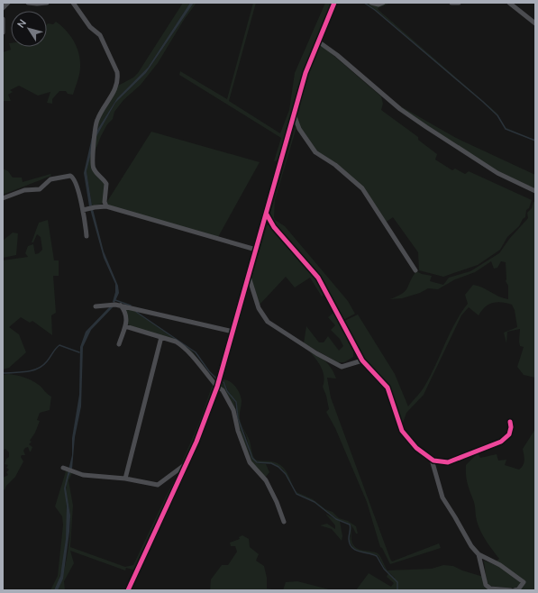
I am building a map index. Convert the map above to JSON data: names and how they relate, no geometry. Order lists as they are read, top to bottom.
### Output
{
  "north": "top left"
}
